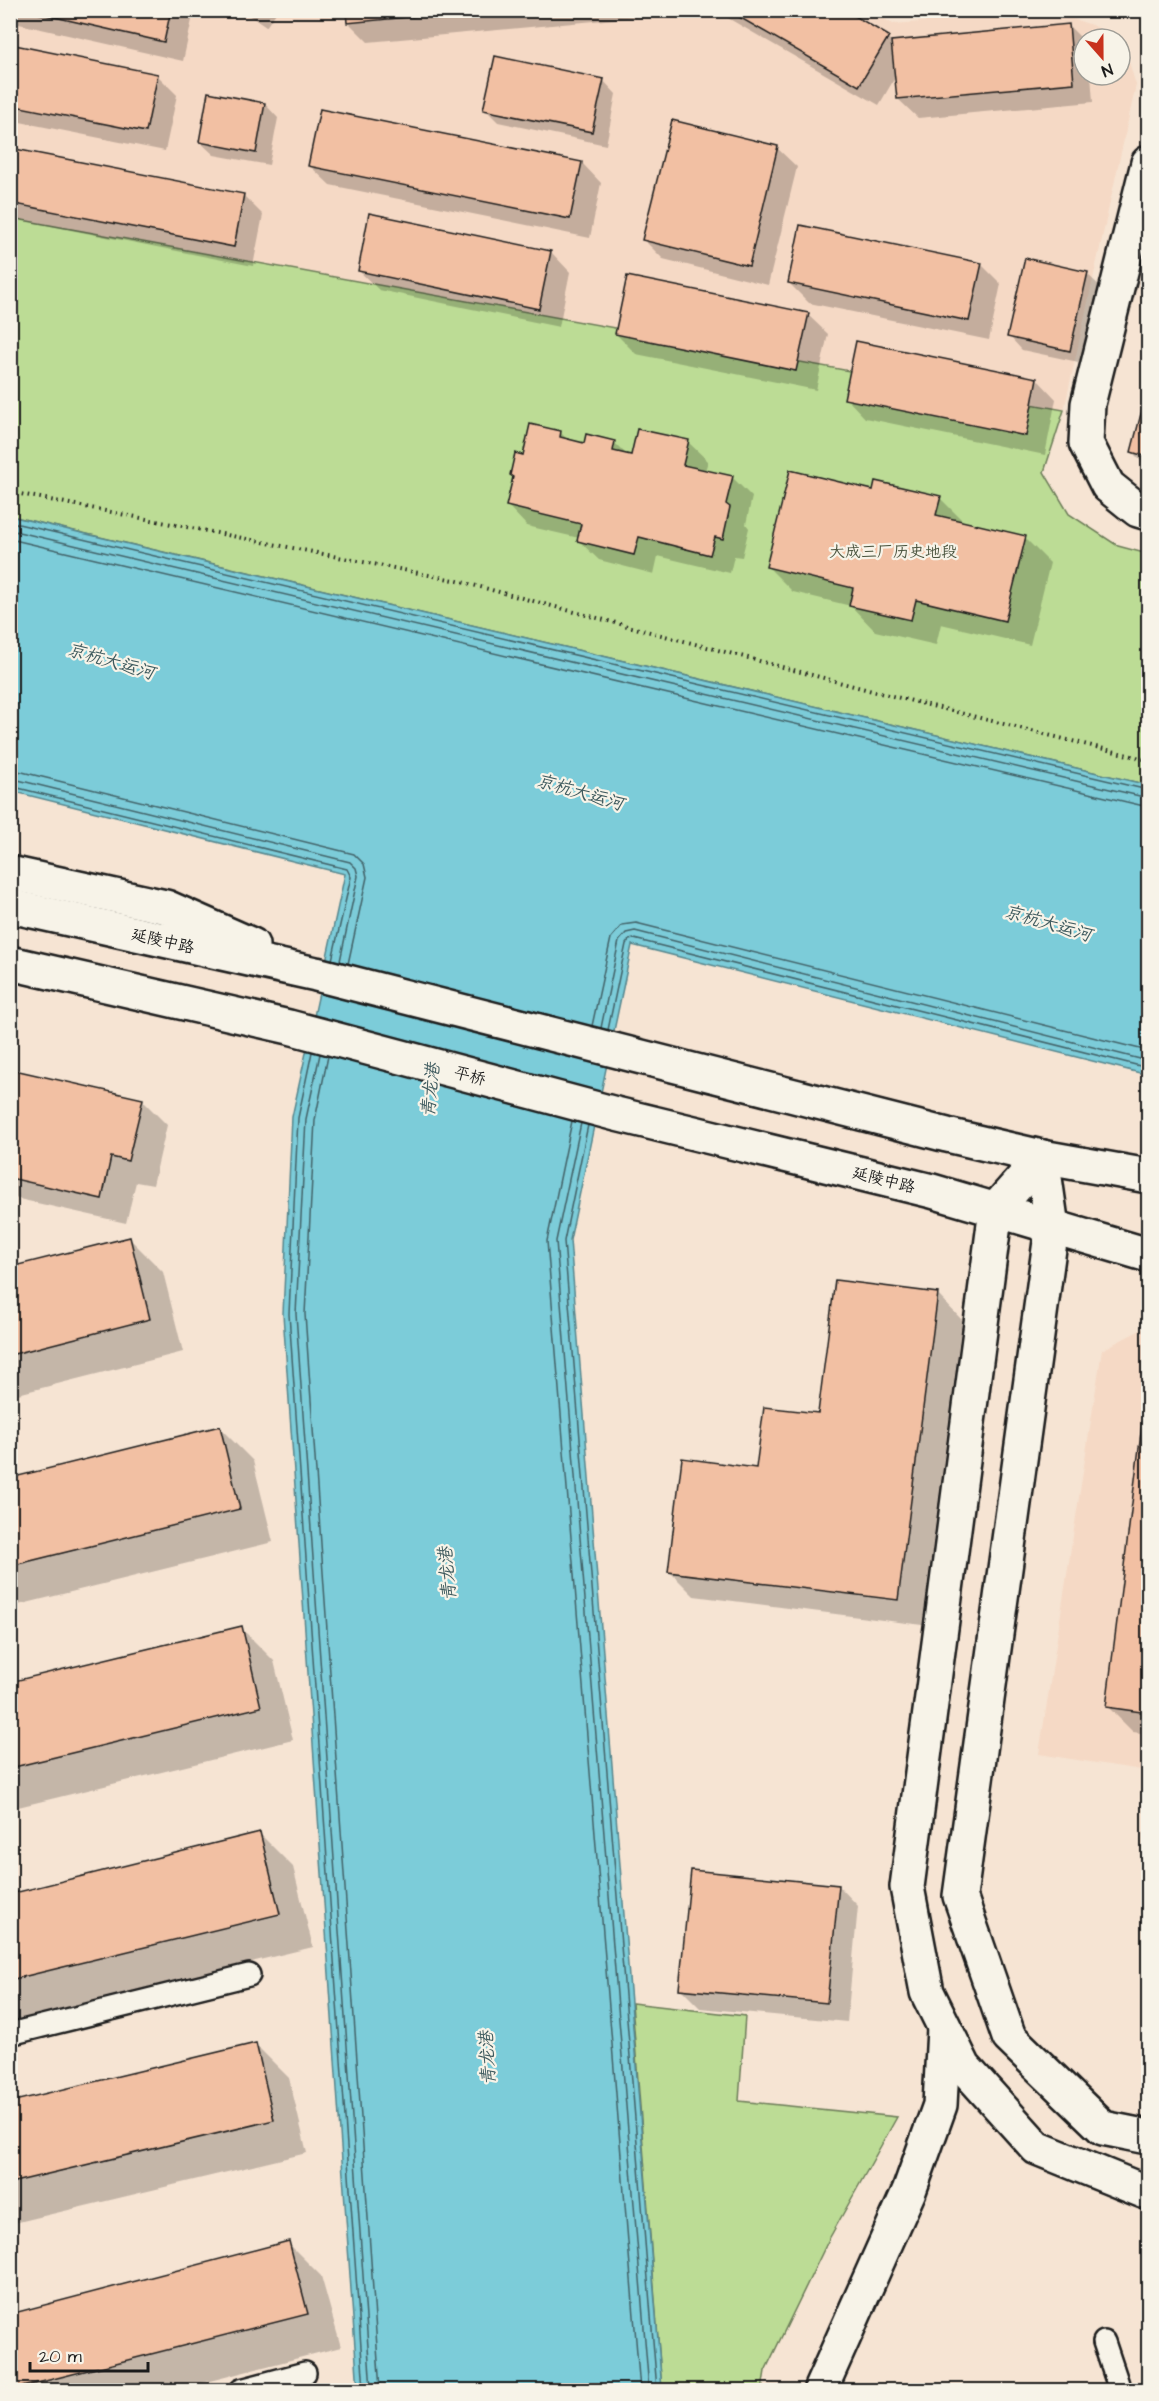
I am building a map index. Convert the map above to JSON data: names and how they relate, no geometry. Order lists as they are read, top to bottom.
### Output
{
  "streets": {
    "main road": ["延陵中路", "平桥"]
  },
  "crossings": [
    ["延陵中路", "平桥"]
  ],
  "water": ["京杭大运河", "青龙港"],
  "parks": ["大成三厂历史地段"],
  "scale_bar": "20 m",
  "north": "bottom"
}
